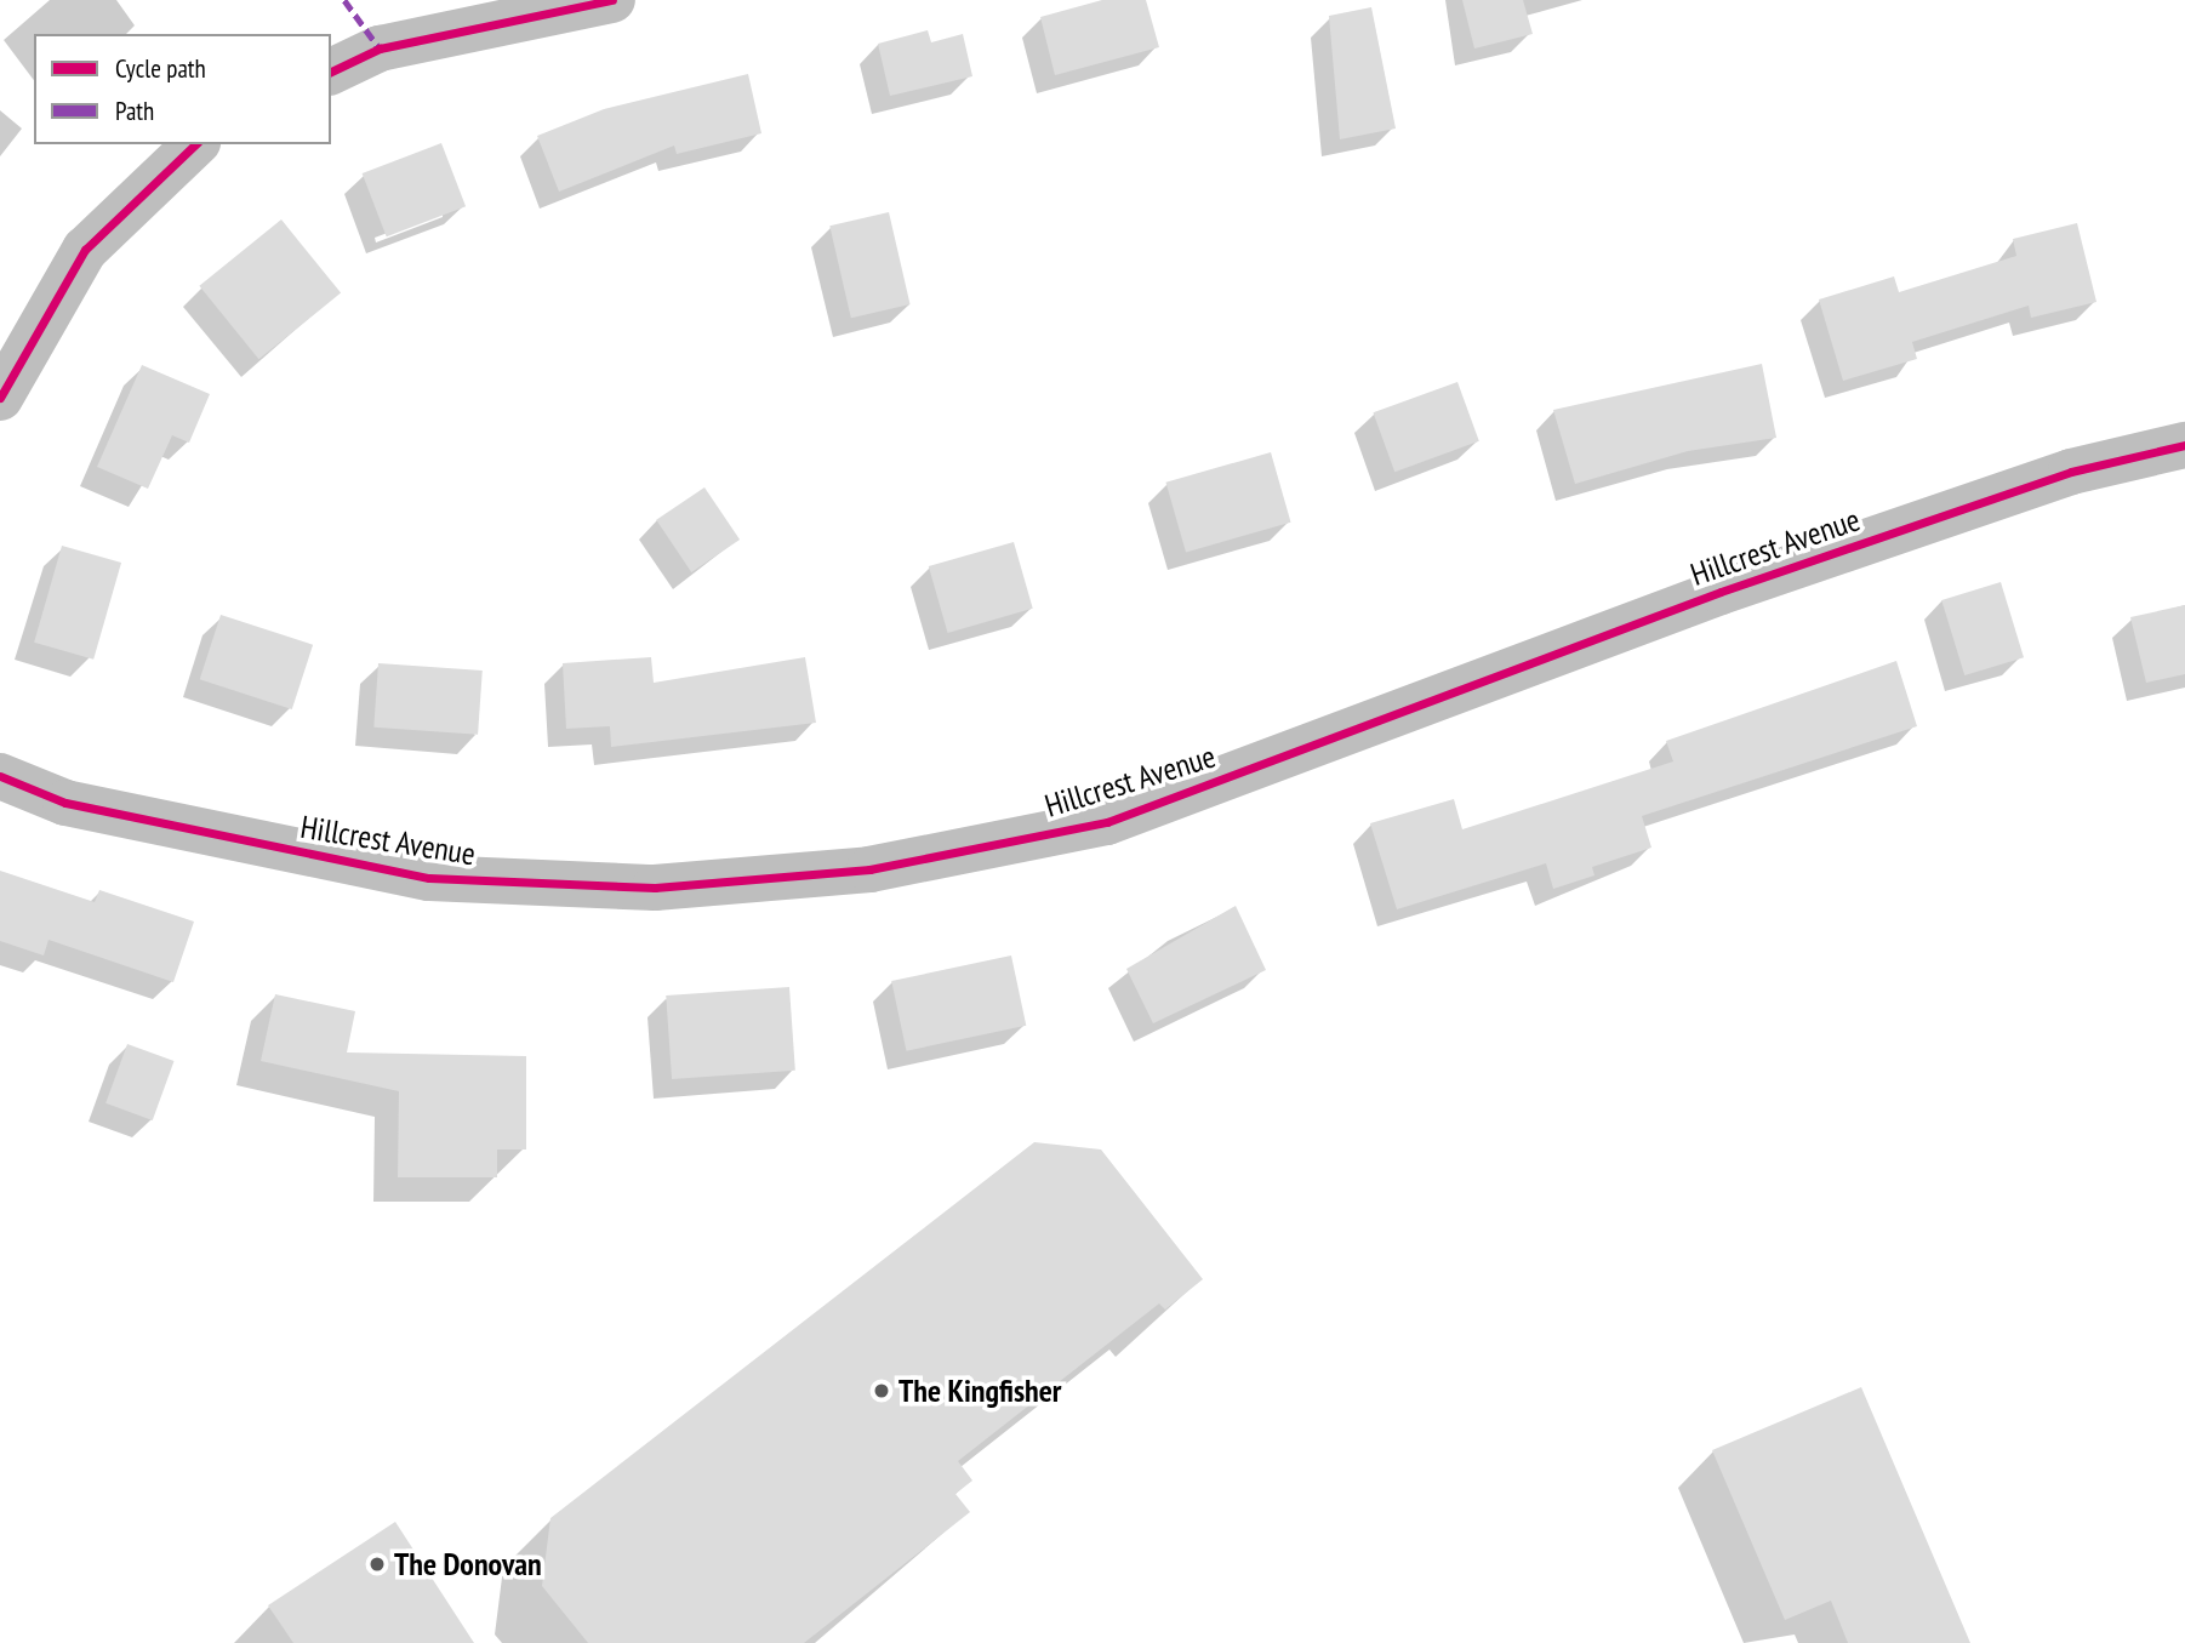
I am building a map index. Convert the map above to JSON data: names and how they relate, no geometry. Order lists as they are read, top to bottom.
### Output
{
  "streets": {
    "street": ["Hillcrest Avenue"]
  },
  "places": ["The Kingfisher", "The Donovan"],
  "legend": ["Cycle path", "Path"]
}
